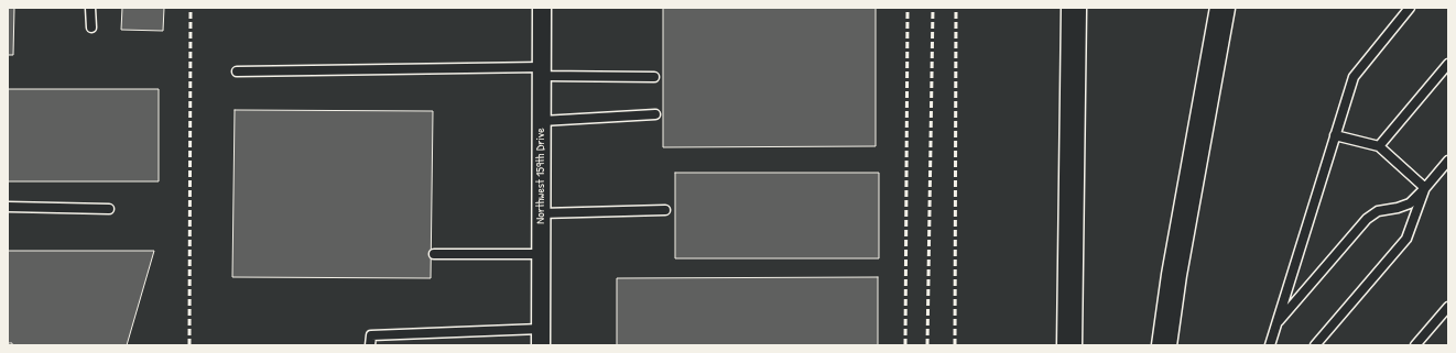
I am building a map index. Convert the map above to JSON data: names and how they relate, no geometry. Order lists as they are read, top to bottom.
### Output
{
  "streets": {
    "street": ["Northwest 159th Drive"]
  }
}
